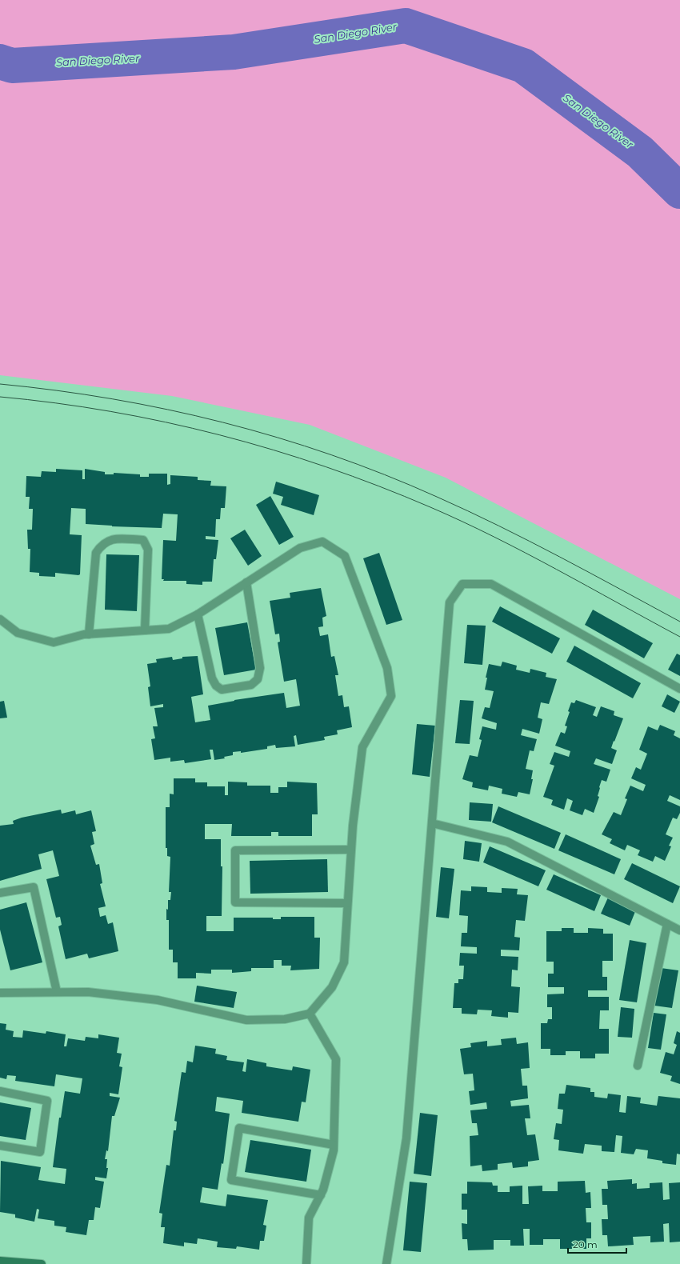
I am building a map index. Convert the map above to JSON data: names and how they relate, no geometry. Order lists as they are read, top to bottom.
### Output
{
  "water": ["San Diego River"],
  "scale_bar": "20 m"
}
